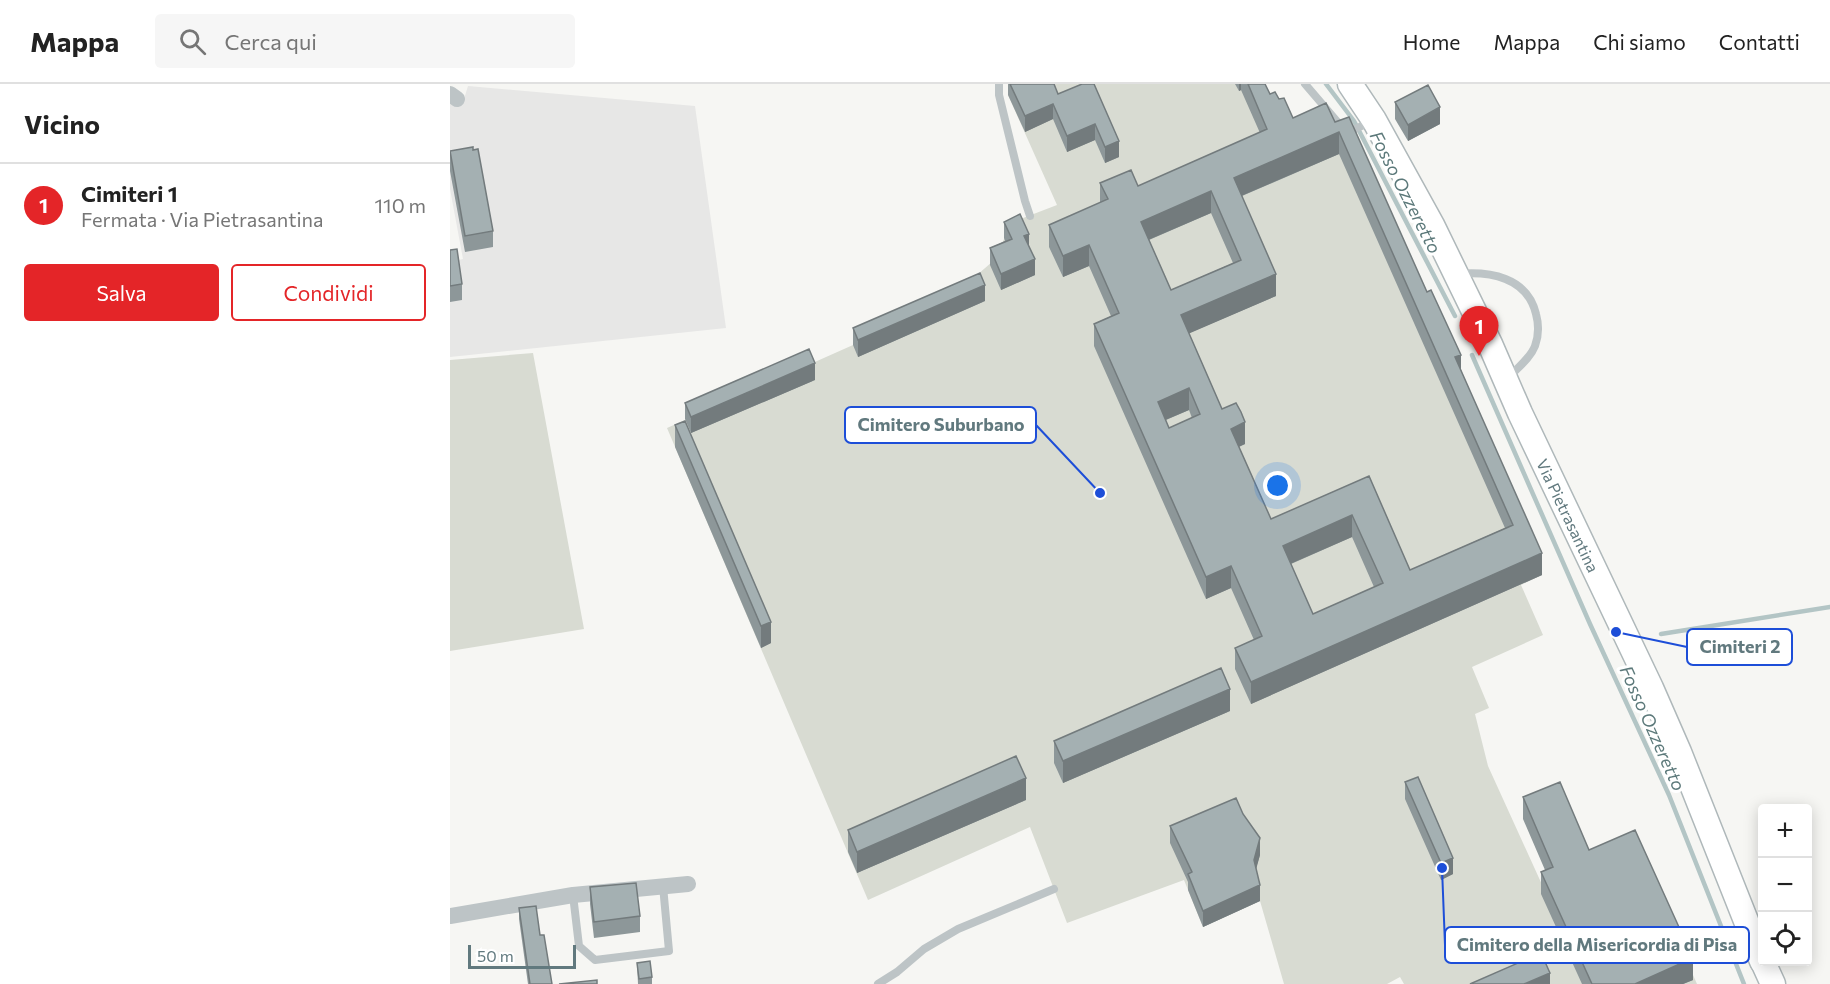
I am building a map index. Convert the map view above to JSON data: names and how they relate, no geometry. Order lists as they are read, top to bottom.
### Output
{
  "streets": {
    "street": ["Via Pietrasantina"]
  },
  "water": ["Fosso Ozzeretto"],
  "places": ["Cimitero Suburbano", "Cimiteri 2", "Cimitero della Misericordia di Pisa"],
  "scale_bar": "50 m",
  "page": {
    "header": "Mappa",
    "search": "Cerca qui",
    "nav": [
      "Home",
      "Mappa",
      "Chi siamo",
      "Contatti"
    ],
    "heading": "Vicino",
    "list": [
      {
        "mark": "1",
        "name": "Cimiteri 1",
        "note": "Fermata · Via Pietrasantina",
        "value": "110 m"
      }
    ],
    "buttons": ["Salva", "Condividi"],
    "pins": "1",
    "map_buttons": ["+", "−"],
    "scale": "50 m"
  }
}
